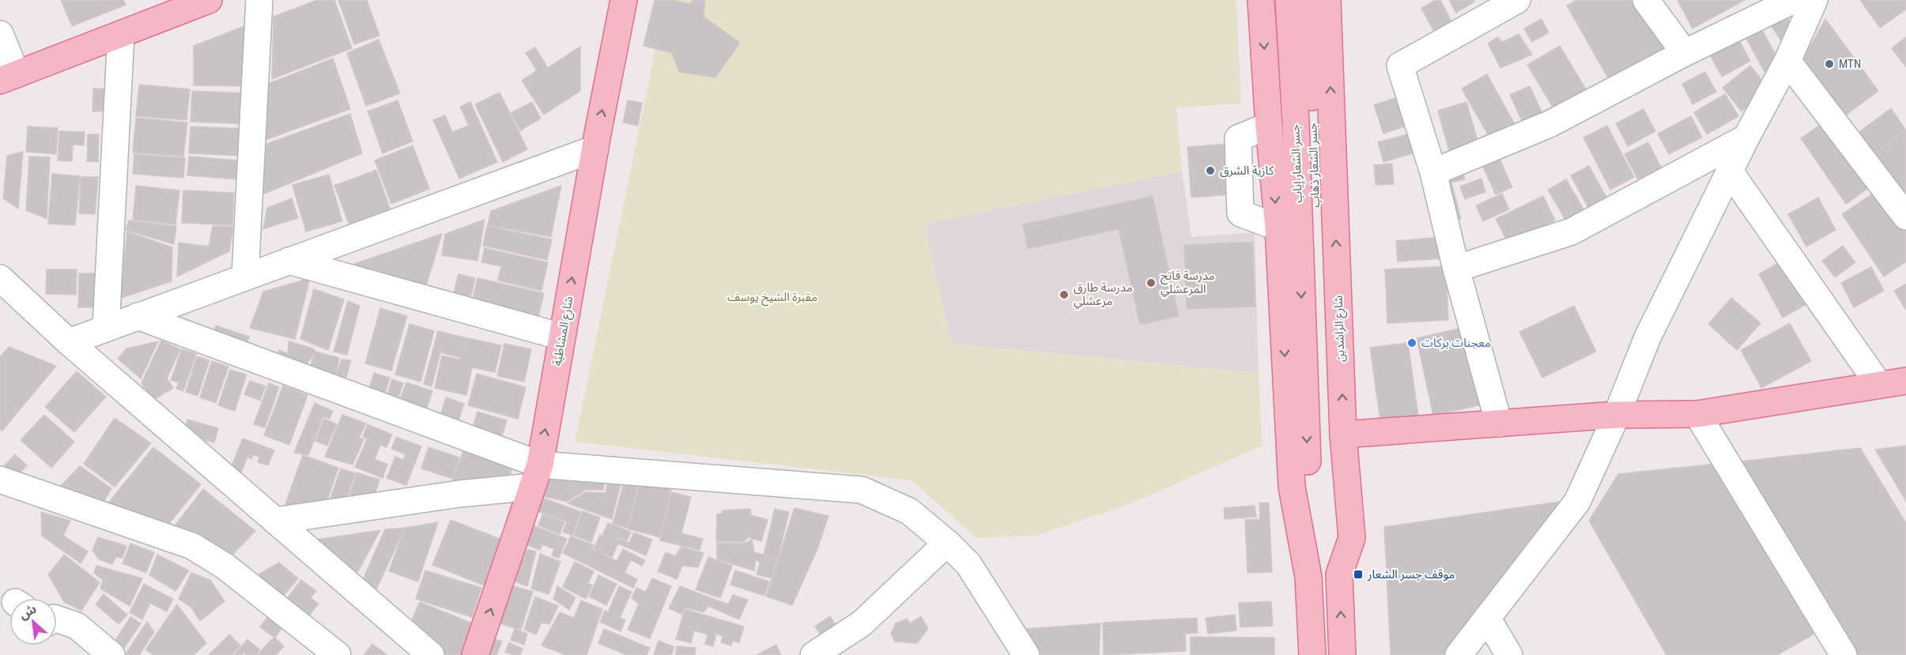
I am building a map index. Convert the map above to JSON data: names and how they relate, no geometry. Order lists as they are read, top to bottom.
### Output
{
  "streets": {
    "main road": [
      "جسر الشعار إياب",
      "جسر الشعار ذهاب",
      "شارع الراشدين",
      "شارع المشاطية"
    ]
  },
  "crossings": [
    ["جسر الشعار إياب", "جسر الشعار ذهاب"]
  ],
  "one_way": ["شارع المشاطية"],
  "parks": ["مقبرة الشيخ يوسف"],
  "places": {
    "other": [
      "MTN",
      "كازية الشرق",
      "مدرسة فاتح المرعشلي",
      "مدرسة طارق مرعشلي",
      "معجنات بركات"
    ],
    "transit": ["موقف جسر الشعار"]
  },
  "north": "top left"
}
